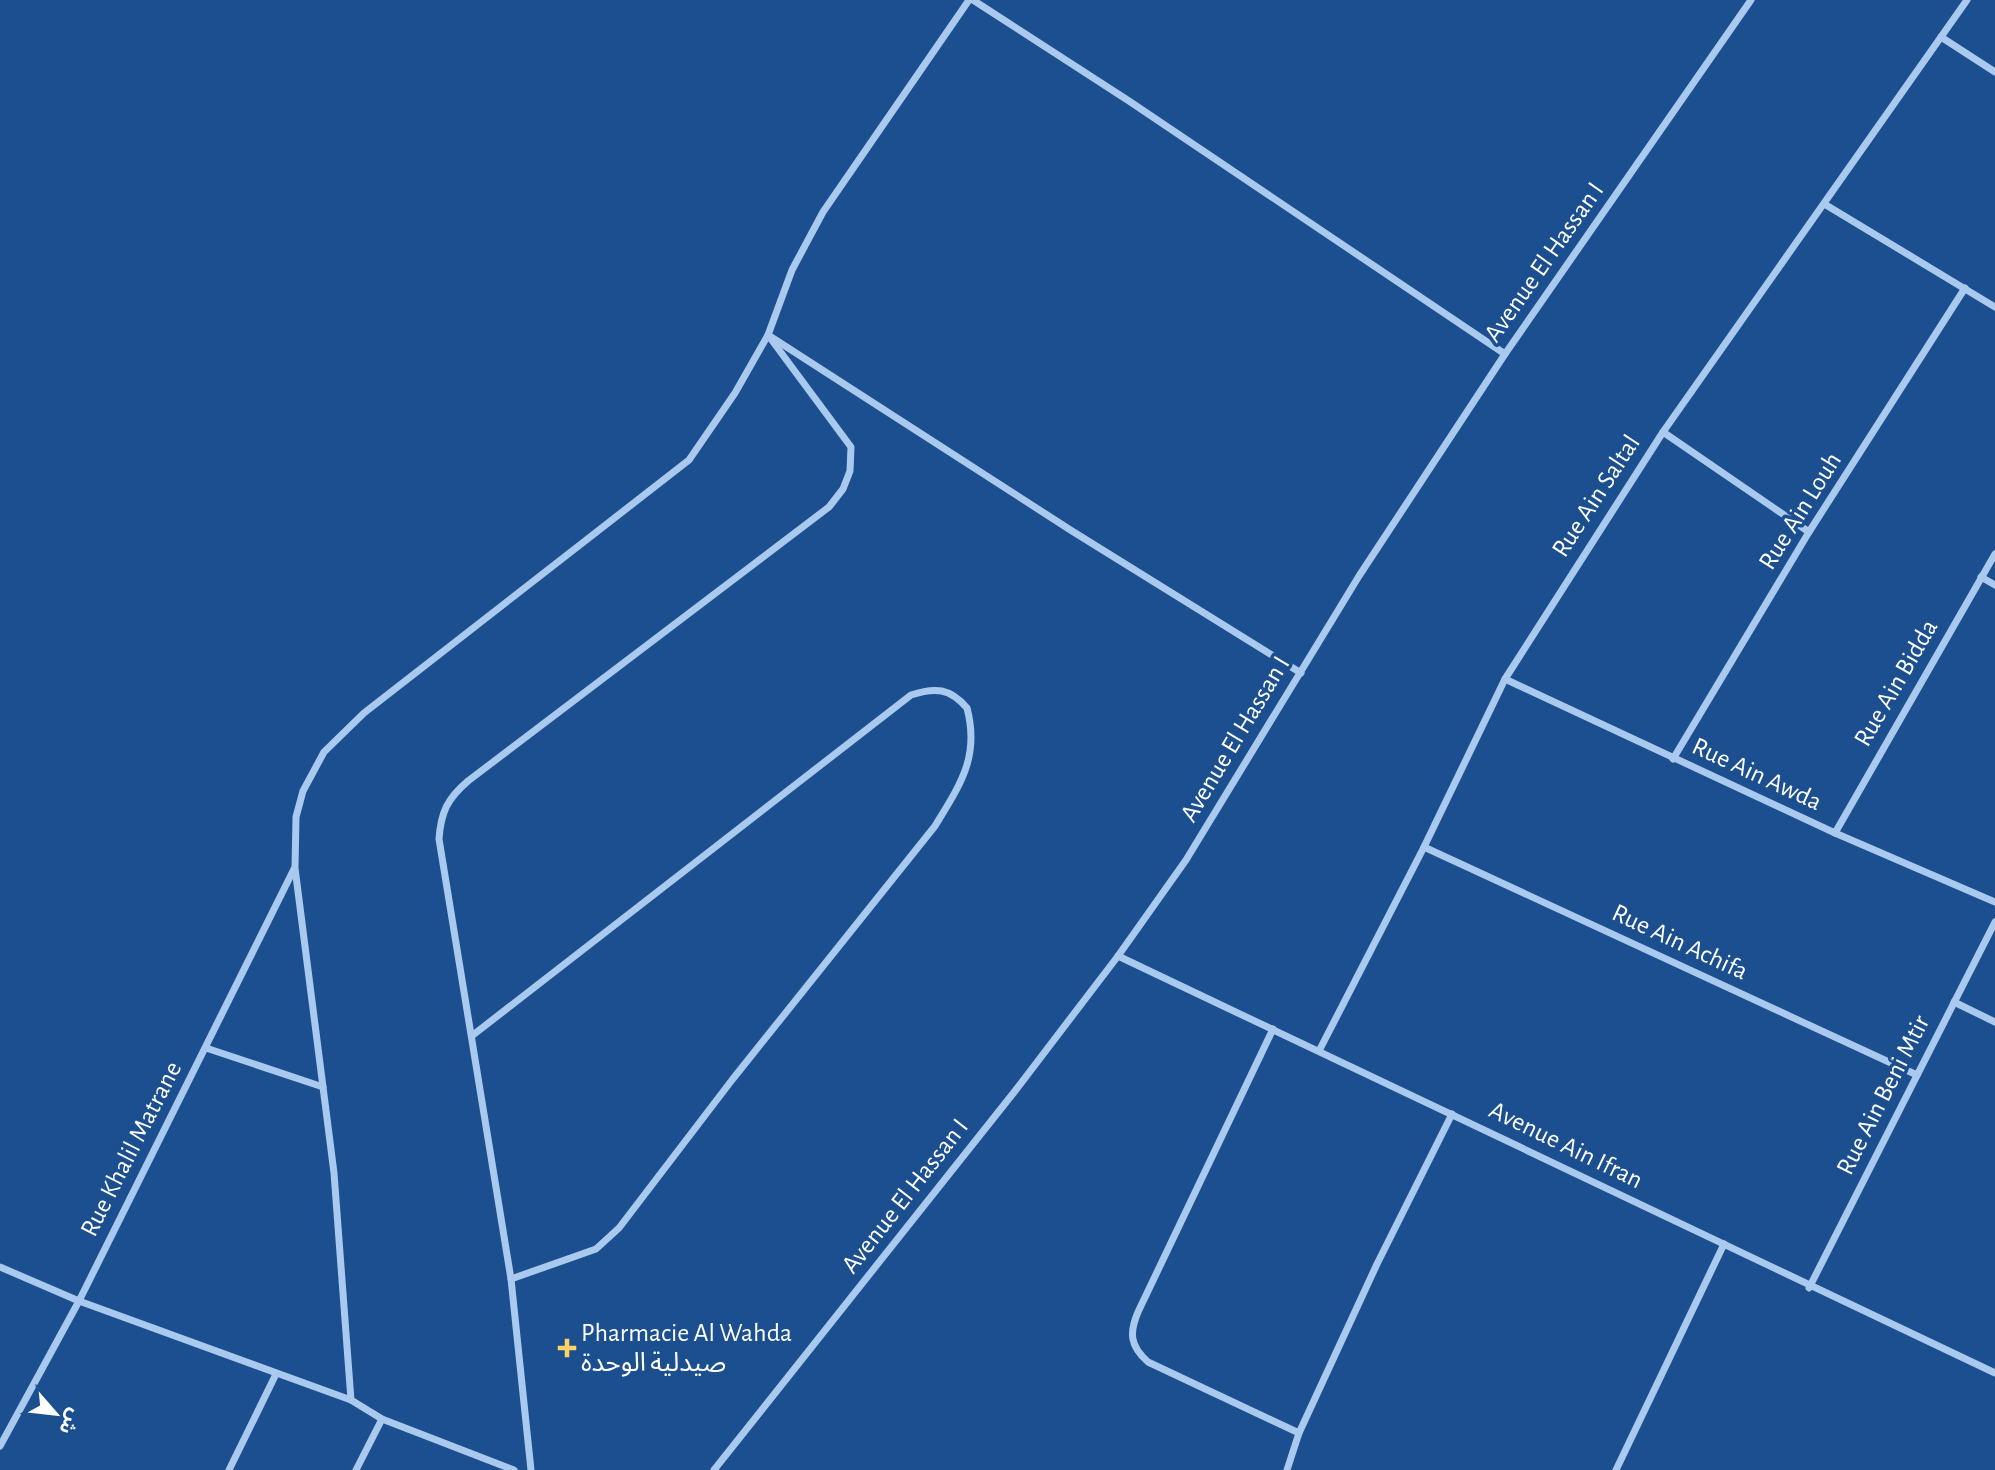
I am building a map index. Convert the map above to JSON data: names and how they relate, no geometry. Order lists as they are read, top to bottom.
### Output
{
  "streets": {
    "street": [
      "Avenue El Hassan I",
      "Rue Ain Saltal",
      "Rue Ain Louh",
      "Rue Ain Bidda",
      "Rue Ain Awda",
      "Rue Ain Achifa",
      "Rue Ain Beni Mtir",
      "Avenue Ain Ifran",
      "Rue Khalil Matrane"
    ]
  },
  "crossings": [
    ["Avenue El Hassan I", "Avenue Ain Ifran"],
    ["Rue Ain Saltal", "Rue Ain Awda"],
    ["Rue Ain Saltal", "Rue Ain Achifa"],
    ["Rue Ain Saltal", "Avenue Ain Ifran"],
    ["Rue Ain Louh", "Rue Ain Awda"],
    ["Rue Ain Bidda", "Rue Ain Awda"],
    ["Rue Ain Achifa", "Rue Ain Beni Mtir"],
    ["Rue Ain Beni Mtir", "Avenue Ain Ifran"]
  ],
  "places": {
    "health": ["Pharmacie Al Wahda صيدلية الوحدة"]
  },
  "north": "bottom right"
}
